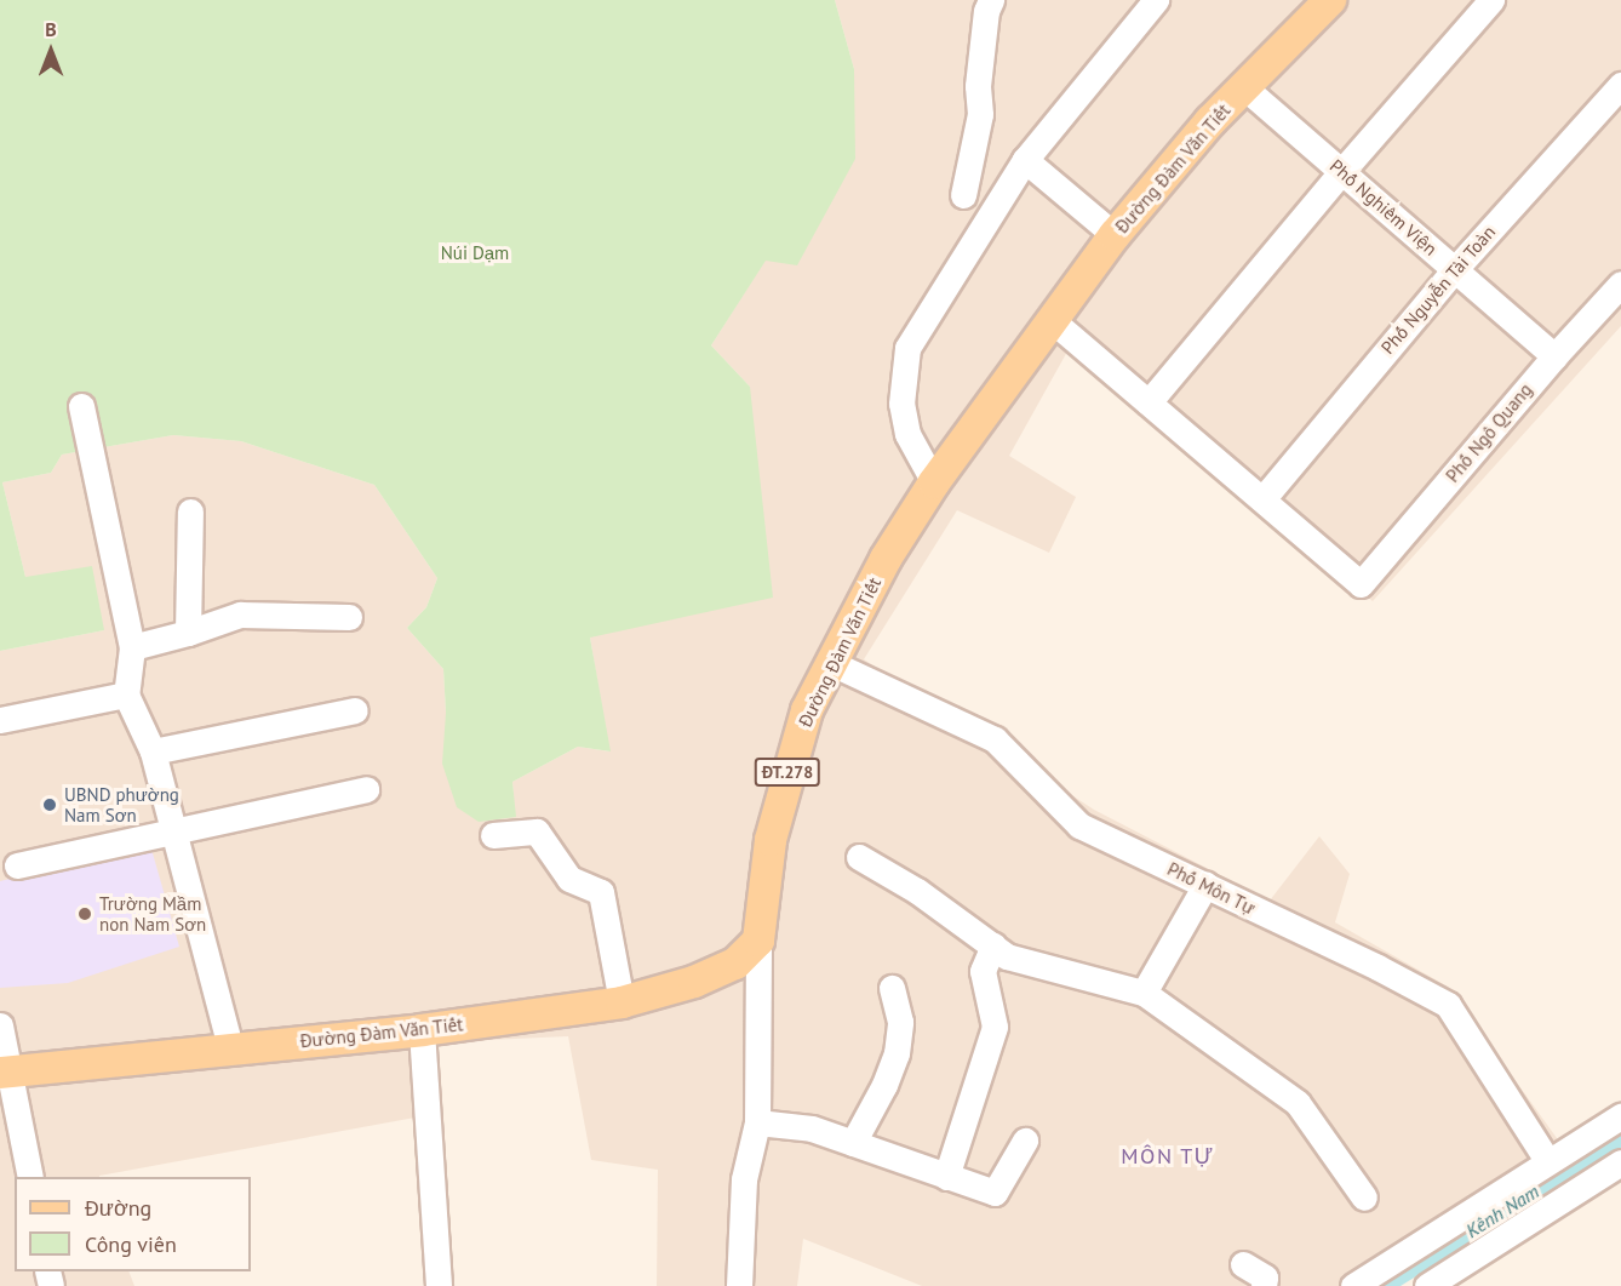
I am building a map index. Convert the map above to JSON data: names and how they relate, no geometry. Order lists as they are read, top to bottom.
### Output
{
  "streets": {
    "main road": ["Đường Đàm Văn Tiết", "ĐT.278"],
    "street": [
      "Phố Nghiêm Viện",
      "Phố Nguyễn Tài Toàn",
      "Phố Ngô Quang",
      "Phố Môn Tự"
    ]
  },
  "crossings": [
    ["Đường Đàm Văn Tiết", "Phố Nghiêm Viện"],
    ["Đường Đàm Văn Tiết", "Phố Môn Tự"],
    ["Phố Nghiêm Viện", "Phố Nguyễn Tài Toàn"],
    ["Phố Nghiêm Viện", "Phố Ngô Quang"],
    ["Phố Nguyễn Tài Toàn", "Phố Ngô Quang"]
  ],
  "districts": ["MÔN TỰ"],
  "water": ["Kênh Nam"],
  "parks": ["Núi Dạm"],
  "places": ["UBND phường Nam Sơn", "Trường Mầm non Nam Sơn"],
  "legend": ["Đường", "Công viên"],
  "north": "top"
}
